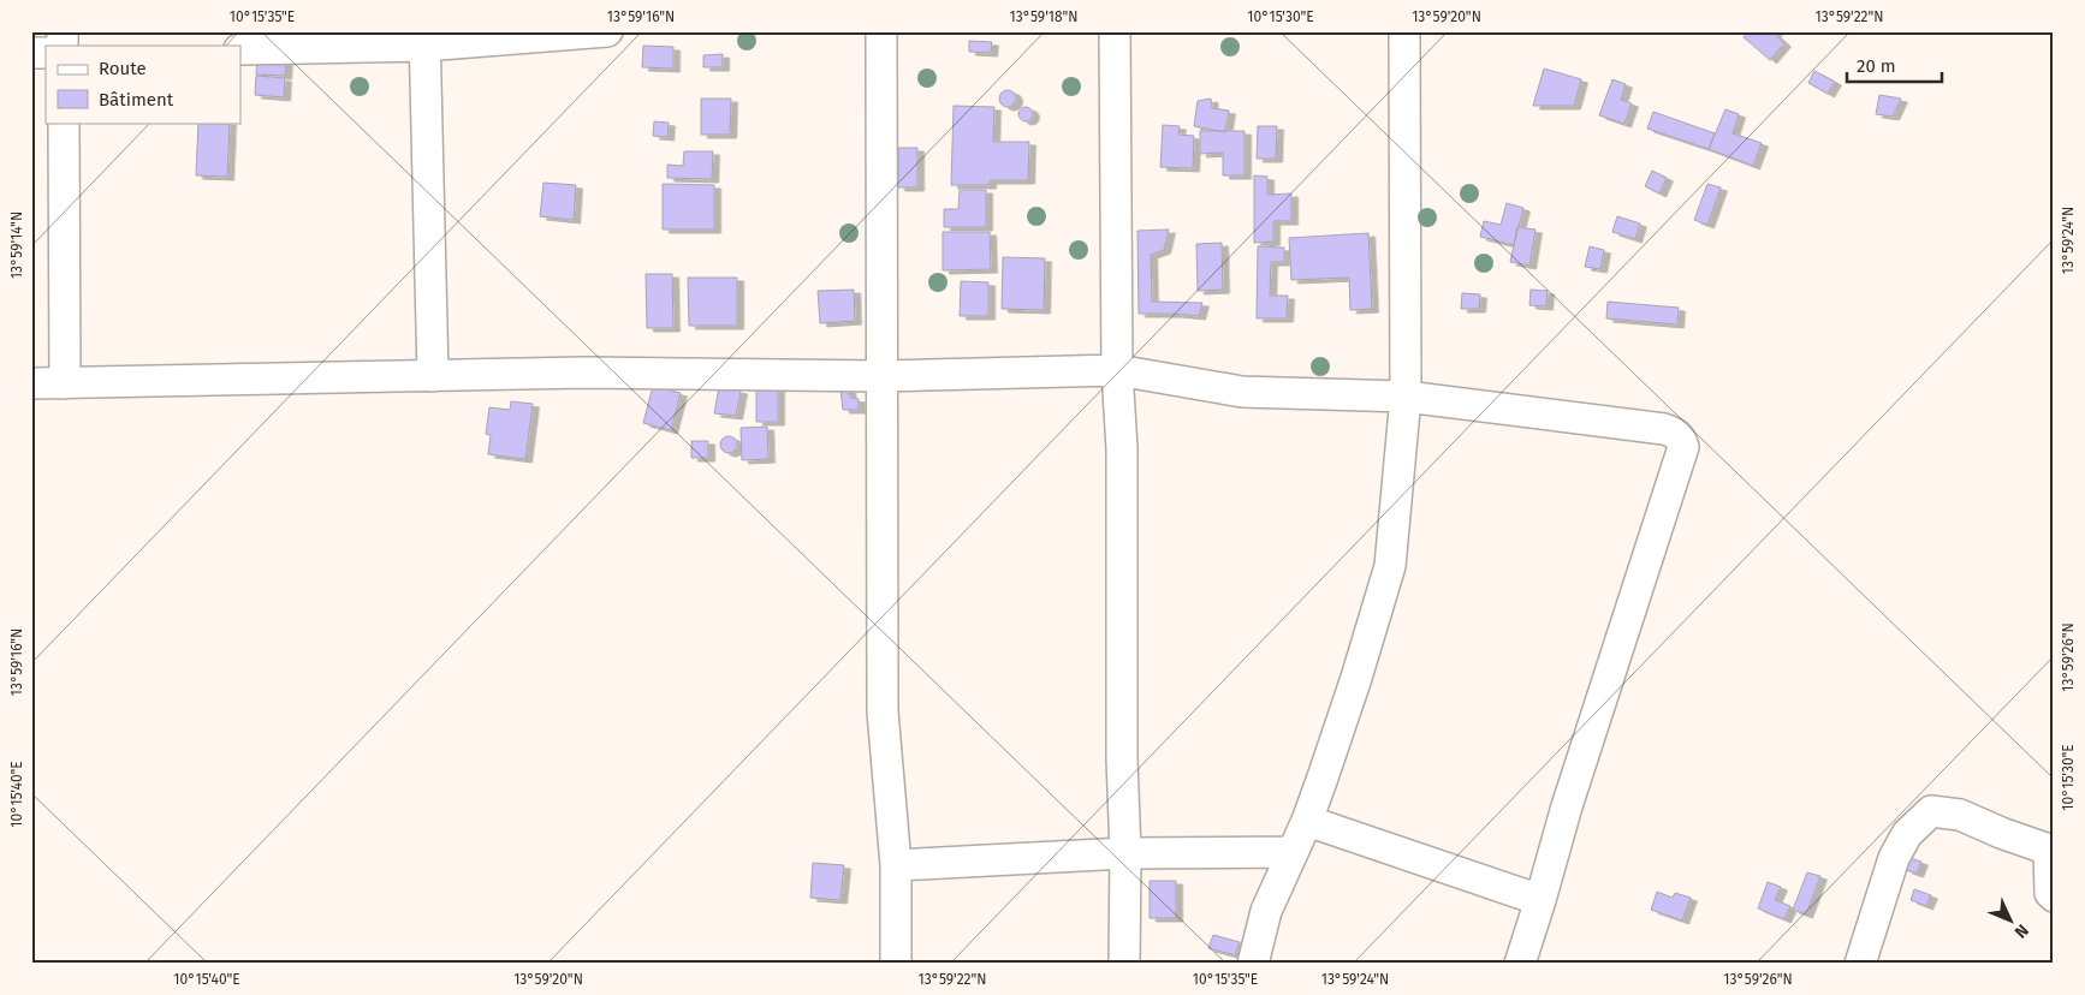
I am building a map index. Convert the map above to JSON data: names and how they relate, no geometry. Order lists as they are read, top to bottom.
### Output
{
  "legend": ["Route", "Bâtiment"],
  "scale_bar": "20 m",
  "north": "bottom right",
  "coordinates": [
    "10°15'35\"E",
    "13°59'16\"N",
    "13°59'18\"N",
    "10°15'30\"E",
    "13°59'20\"N",
    "13°59'22\"N",
    "13°59'24\"N",
    "13°59'14\"N",
    "13°59'26\"N",
    "10°15'40\"E"
  ]
}
